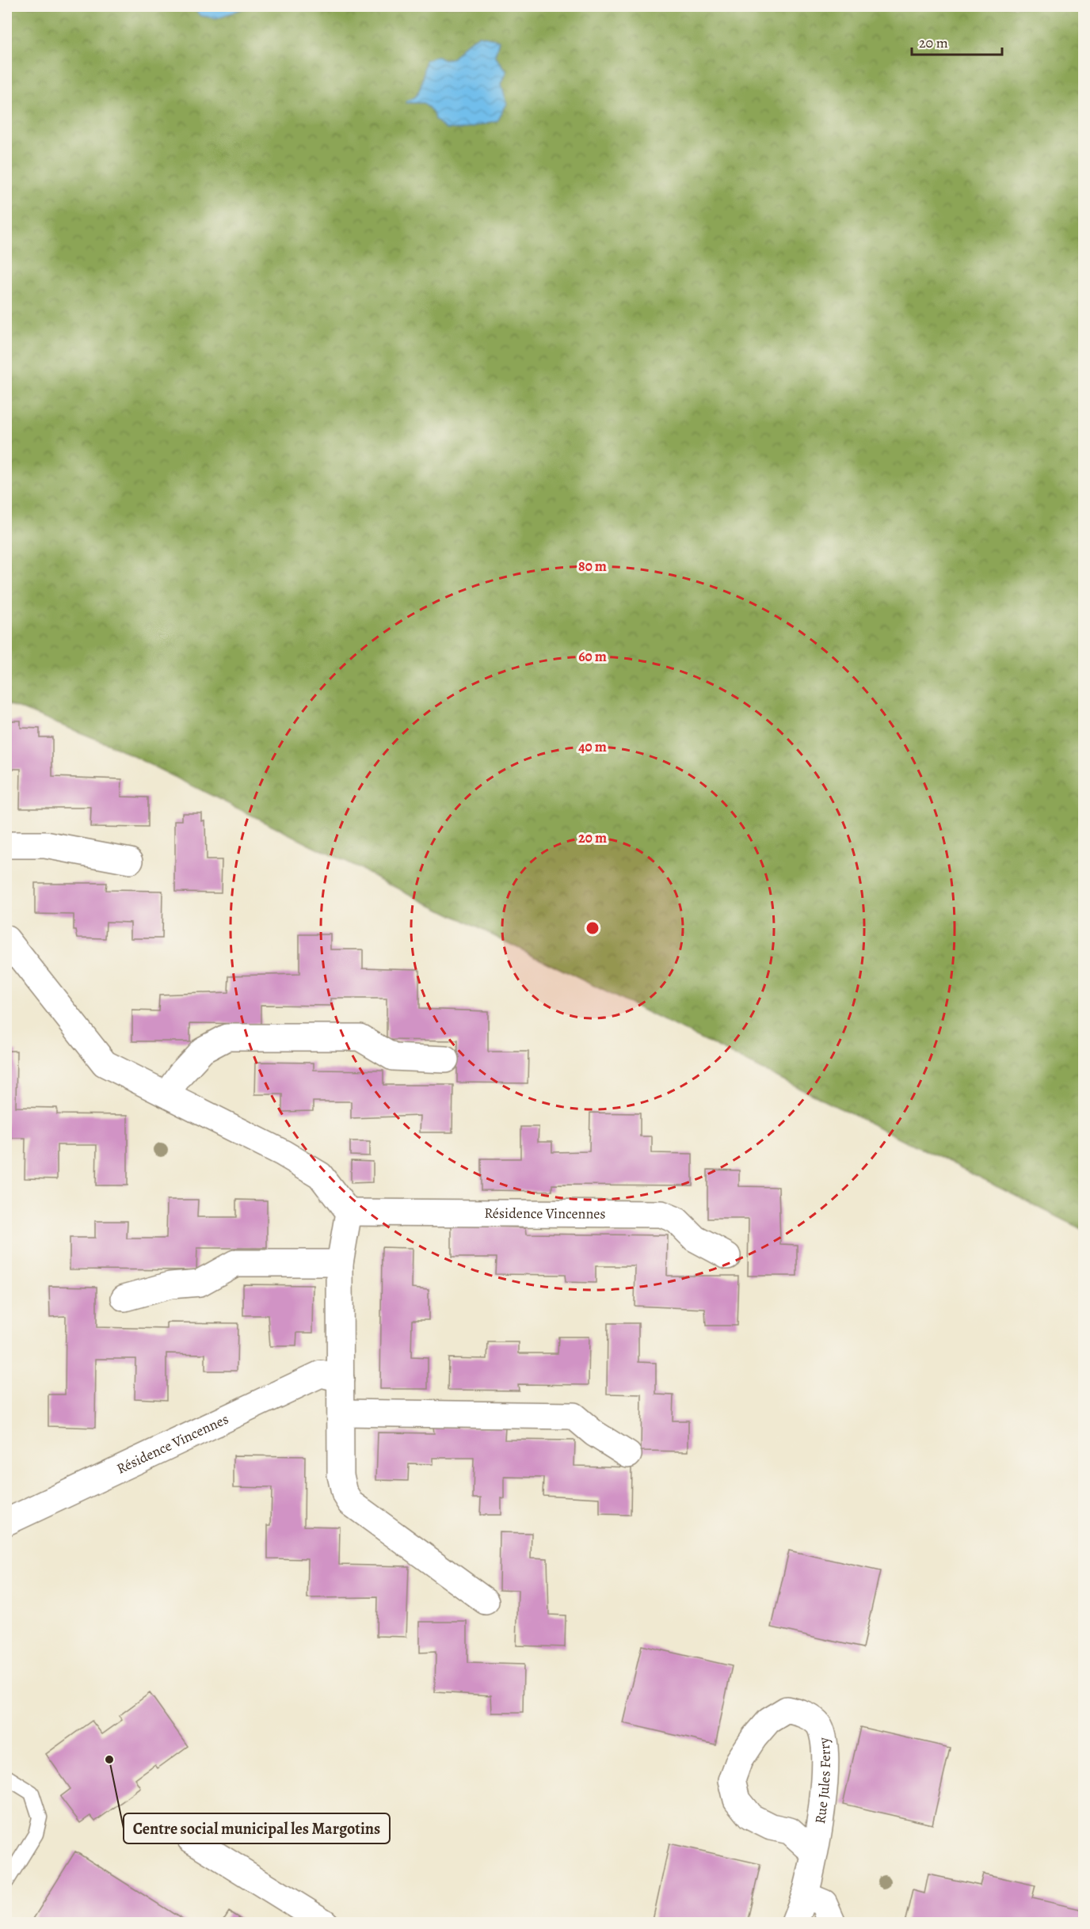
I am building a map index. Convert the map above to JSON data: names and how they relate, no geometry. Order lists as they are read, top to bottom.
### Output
{
  "streets": {
    "street": ["Résidence Vincennes", "Rue Jules Ferry"]
  },
  "places": ["Centre social municipal les Margotins"],
  "scale_bar": "20 m",
  "rings": [
    "80 m",
    "60 m",
    "40 m",
    "20 m"
  ]
}
